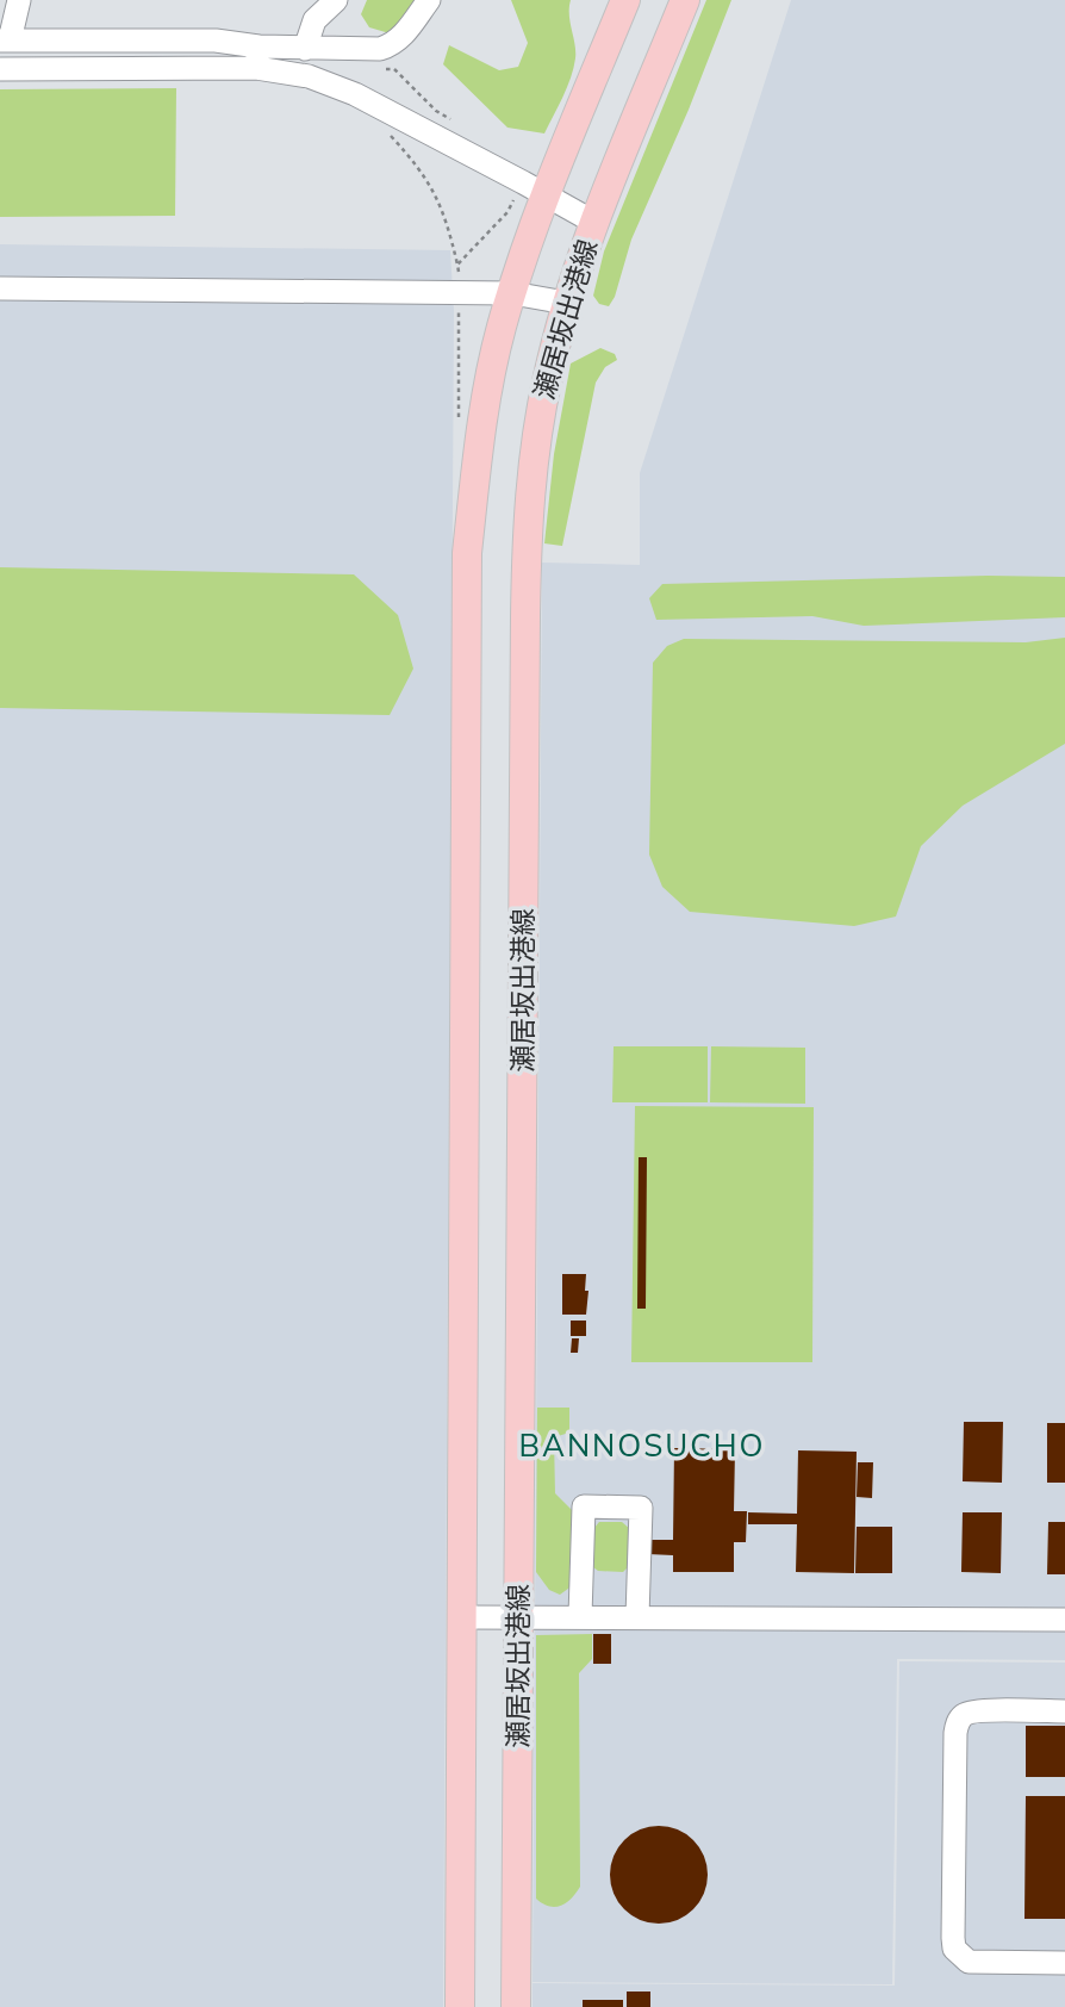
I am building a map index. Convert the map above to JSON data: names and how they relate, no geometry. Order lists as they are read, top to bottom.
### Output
{
  "streets": {
    "main road": ["瀬居坂出港線"]
  },
  "districts": ["BANNOSUCHO"]
}
